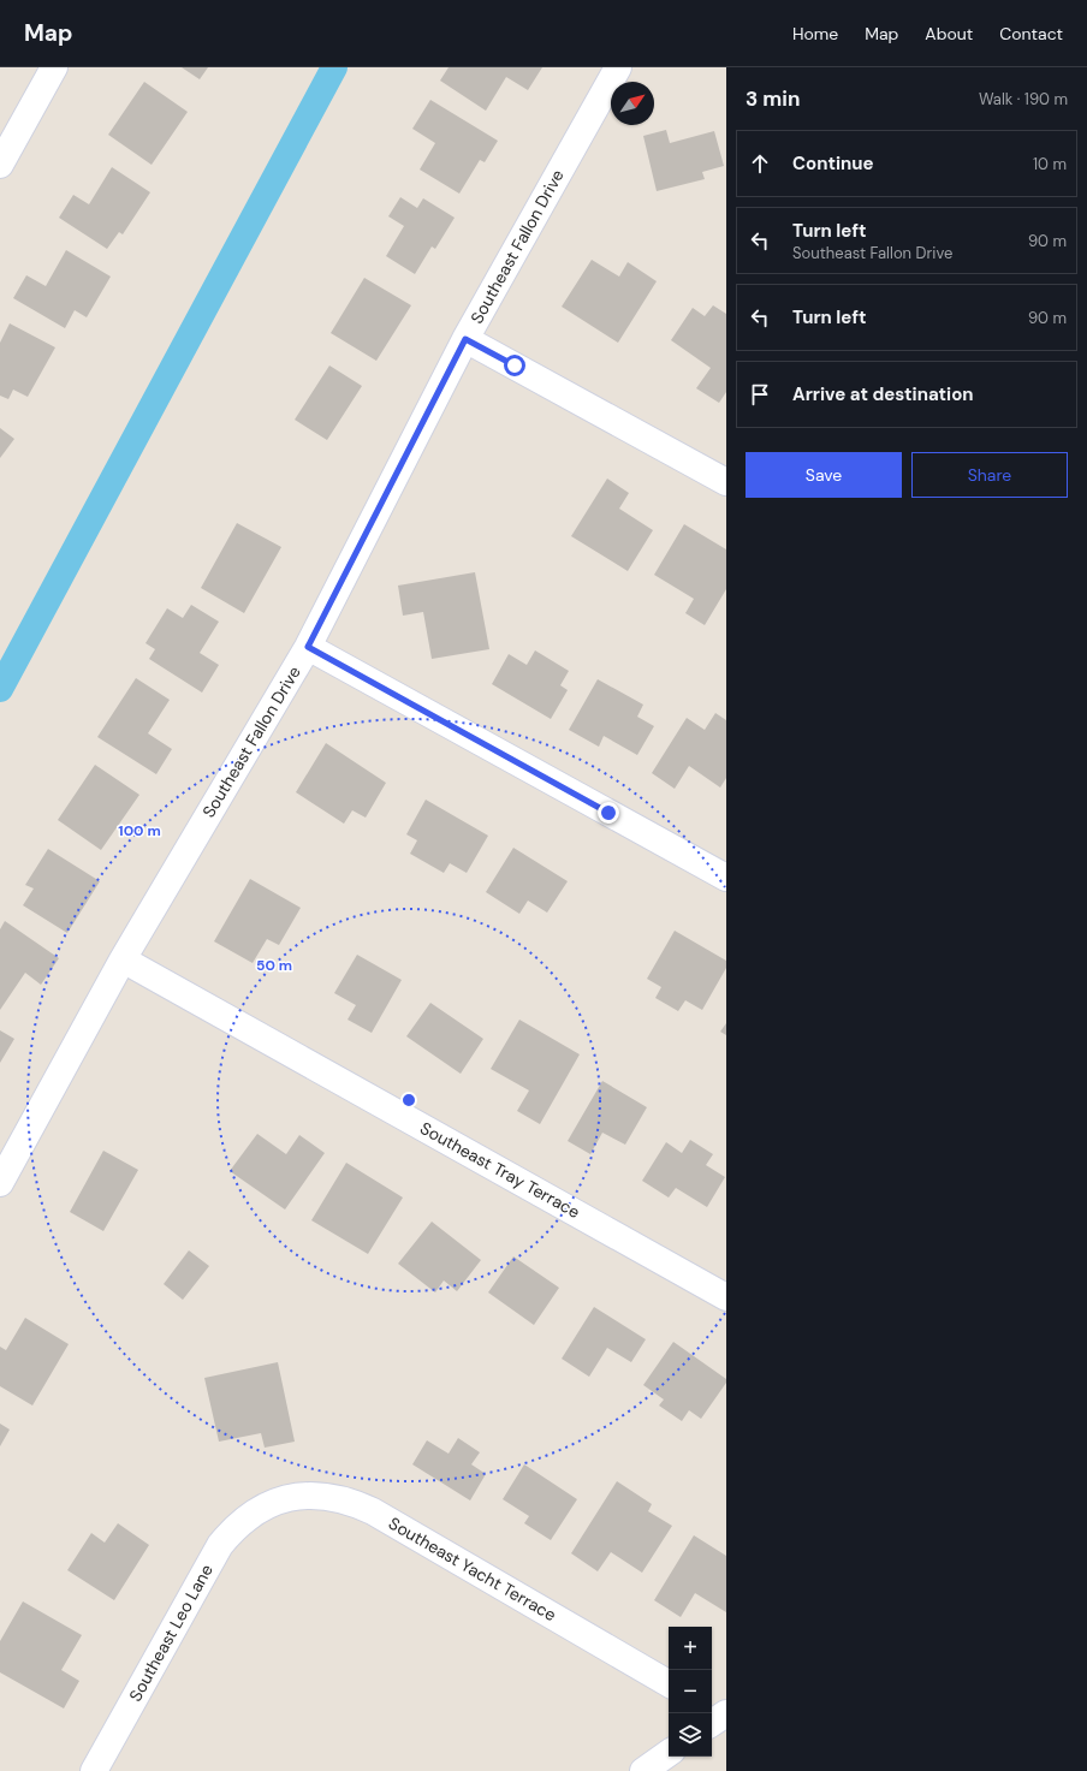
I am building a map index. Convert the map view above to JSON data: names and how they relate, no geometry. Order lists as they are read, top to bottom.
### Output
{
  "streets": {
    "street": [
      "Southeast Fallon Drive",
      "Southeast Tray Terrace",
      "Southeast Yacht Terrace",
      "Southeast Leo Lane"
    ]
  },
  "crossings": [
    ["Southeast Fallon Drive", "Southeast Tray Terrace"],
    ["Southeast Yacht Terrace", "Southeast Leo Lane"]
  ],
  "north": "top right",
  "page": {
    "header": "Map",
    "nav": [
      "Home",
      "Map",
      "About",
      "Contact"
    ],
    "heading": ["3 min", "Walk · 190 m"],
    "list": [
      ["Continue", "10 m"],
      ["Turn left", "Southeast Fallon Drive", "90 m"],
      ["Turn left", "90 m"],
      "Arrive at destination"
    ],
    "buttons": ["Save", "Share"],
    "map_buttons": ["+", "−"]
  },
  "rings": ["100 m", "50 m"]
}
